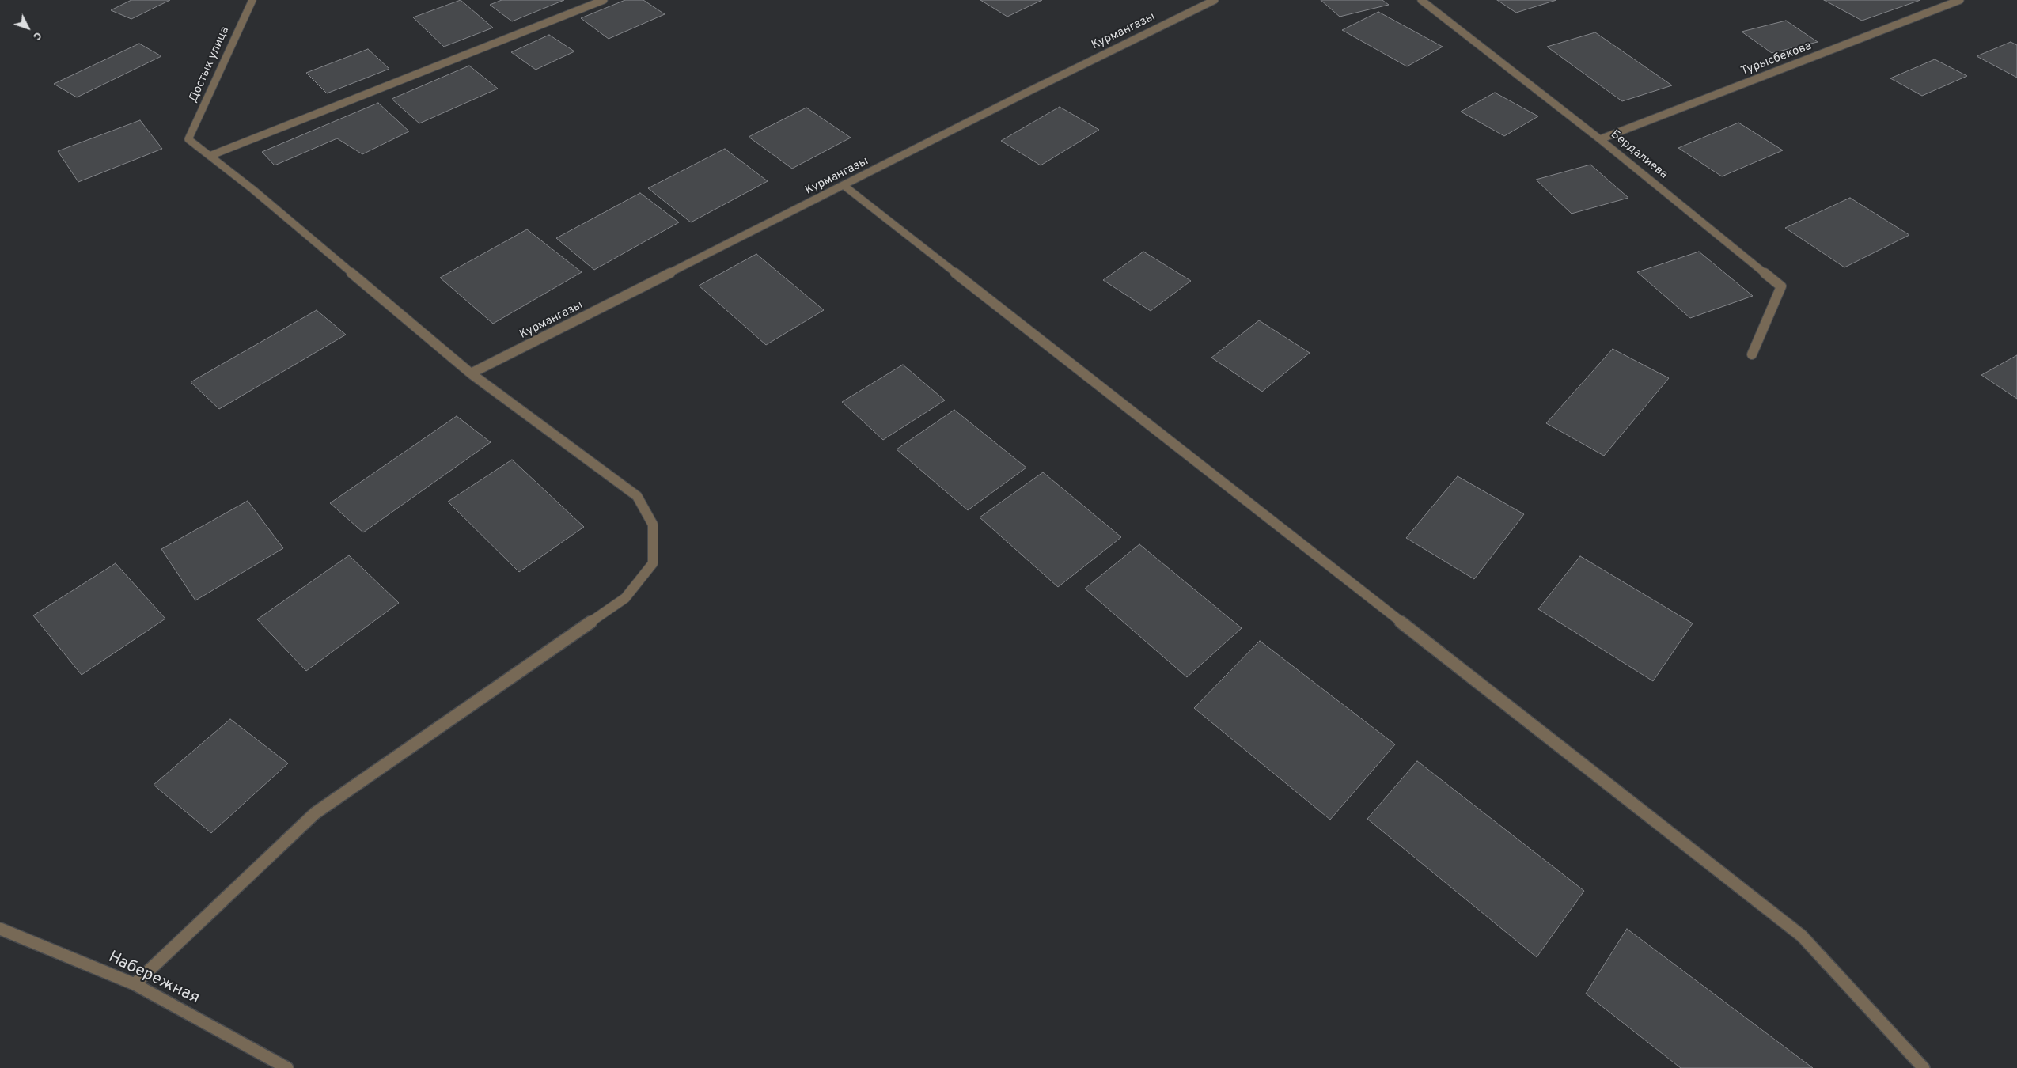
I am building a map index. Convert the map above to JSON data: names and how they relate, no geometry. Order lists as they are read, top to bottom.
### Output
{
  "streets": {
    "street": [
      "Курмангазы",
      "Турысбекова",
      "Достык улица",
      "Бердалиева",
      "Набережная"
    ]
  },
  "crossings": [
    ["Турысбекова", "Бердалиева"]
  ],
  "north": "bottom right"
}
